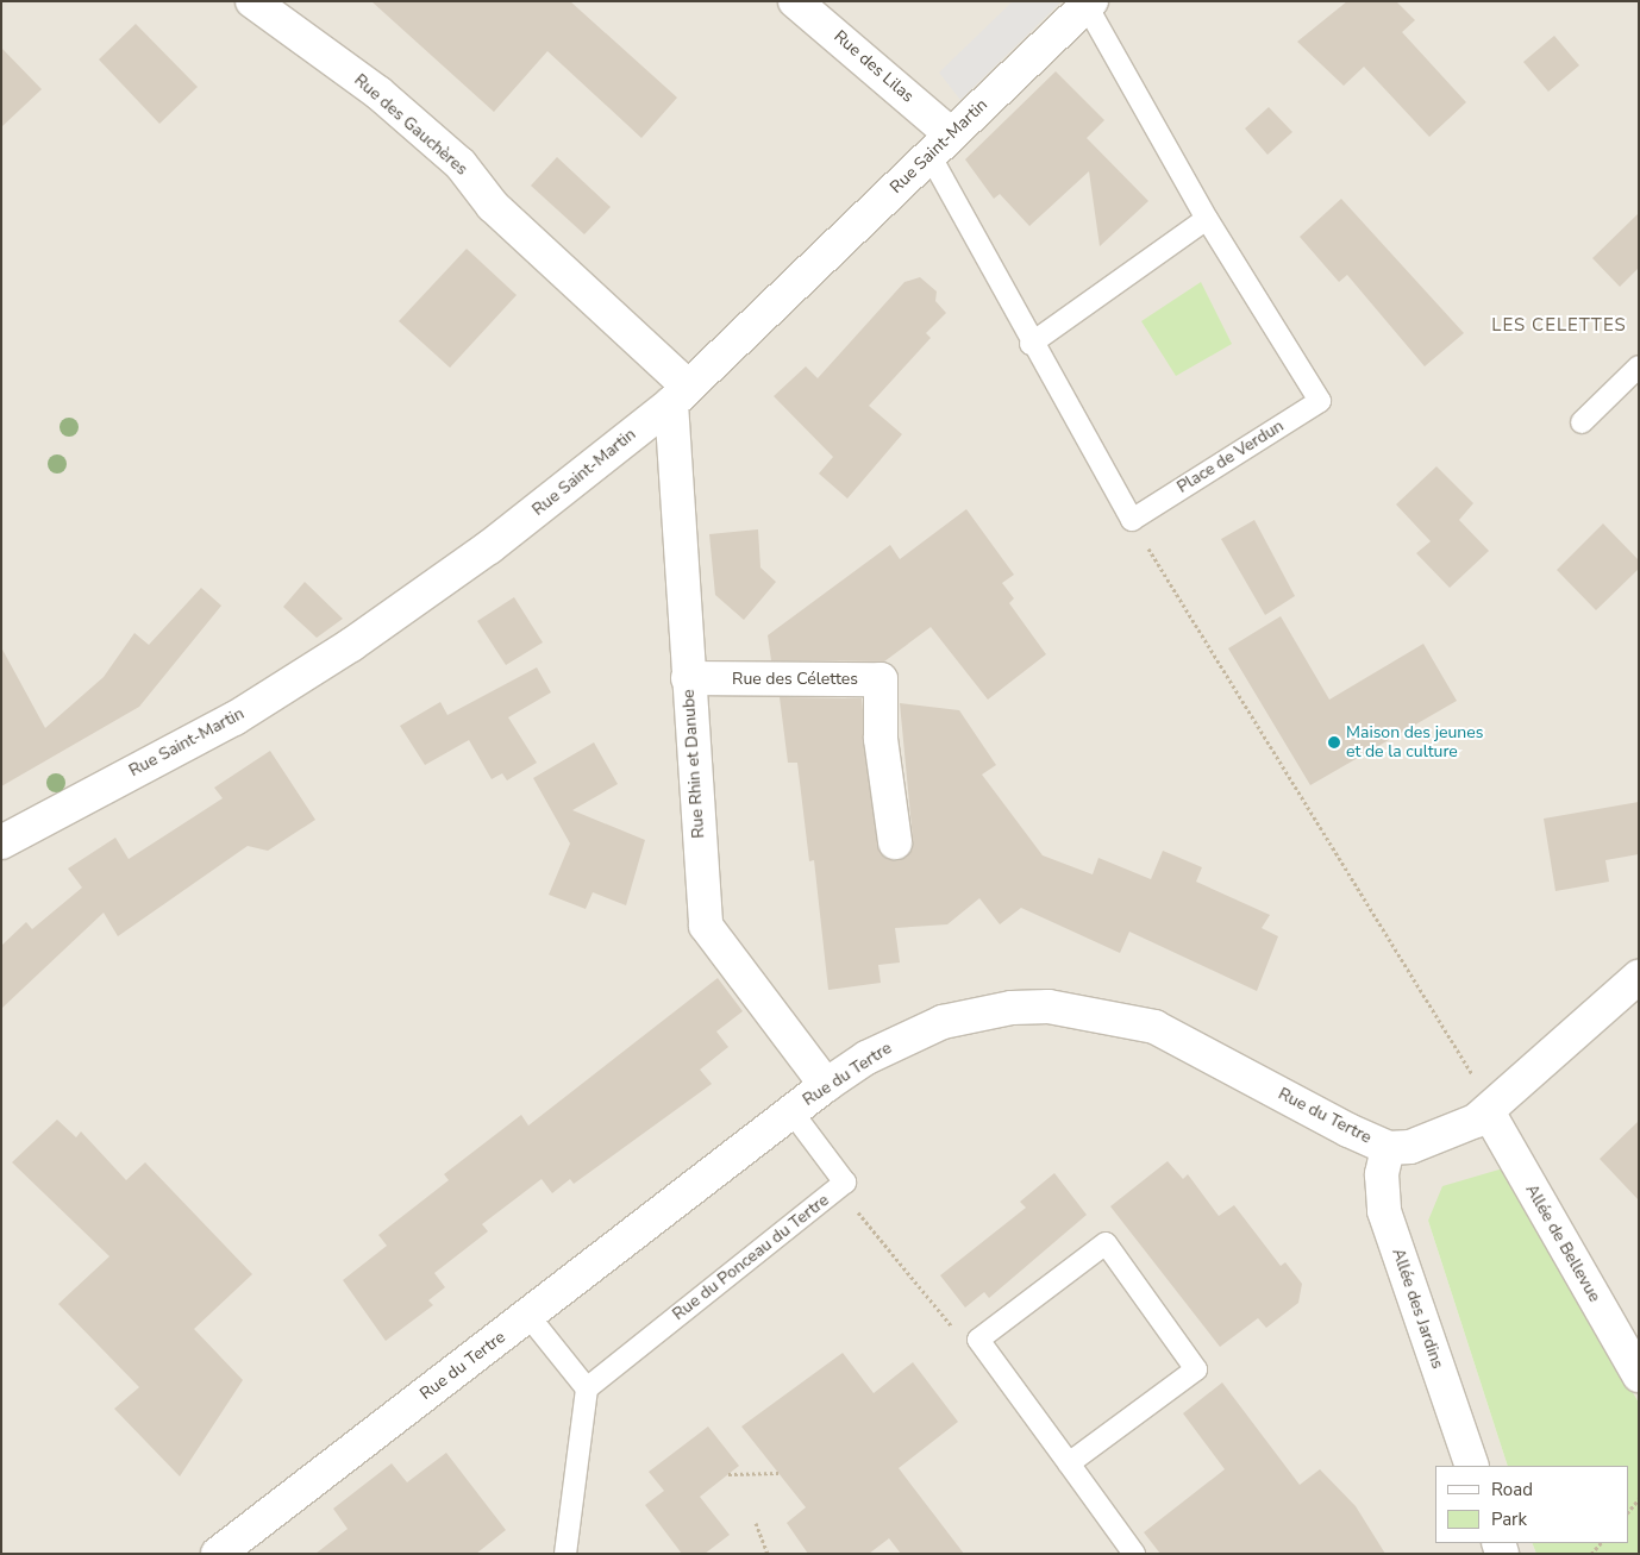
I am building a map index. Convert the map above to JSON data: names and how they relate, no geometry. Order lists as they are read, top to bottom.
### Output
{
  "streets": {
    "street": [
      "Rue des Lilas",
      "Rue des Gauchères",
      "Rue Saint-Martin",
      "Rue des Célettes",
      "Rue Rhin et Danube",
      "Rue du Tertre",
      "Allée de Bellevue",
      "Allée des Jardins"
    ],
    "lane": ["Place de Verdun", "Rue du Ponceau du Tertre"]
  },
  "crossings": [
    ["Rue des Lilas", "Rue Saint-Martin"],
    ["Rue des Gauchères", "Rue Saint-Martin"],
    ["Rue des Gauchères", "Rue Rhin et Danube"],
    ["Rue Saint-Martin", "Place de Verdun"],
    ["Rue Saint-Martin", "Rue Rhin et Danube"],
    ["Rue des Célettes", "Rue Rhin et Danube"],
    ["Rue Rhin et Danube", "Rue du Tertre"],
    ["Rue du Tertre", "Allée de Bellevue"],
    ["Rue du Tertre", "Rue du Ponceau du Tertre"],
    ["Rue du Tertre", "Allée des Jardins"]
  ],
  "districts": ["LES CELETTES"],
  "places": ["Maison des jeunes et de la culture"],
  "legend": ["Road", "Park"]
}
